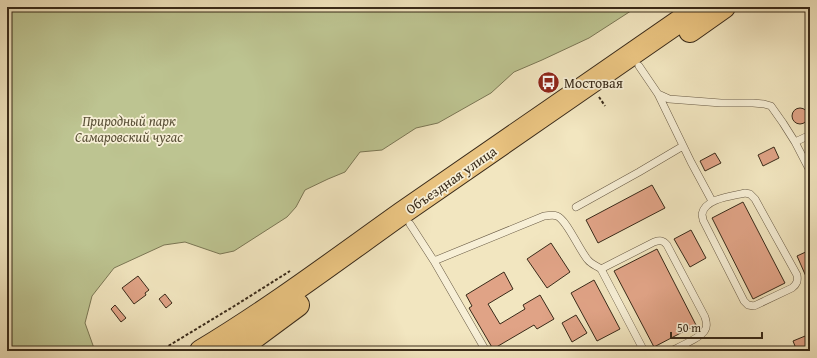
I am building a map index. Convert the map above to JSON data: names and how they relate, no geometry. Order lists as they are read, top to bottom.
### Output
{
  "streets": {
    "main road": ["Объездная улица"]
  },
  "parks": ["Природный парк Самаровский чугас"],
  "places": {
    "bus stop": ["Мостовая"]
  },
  "scale_bar": "50 m"
}
